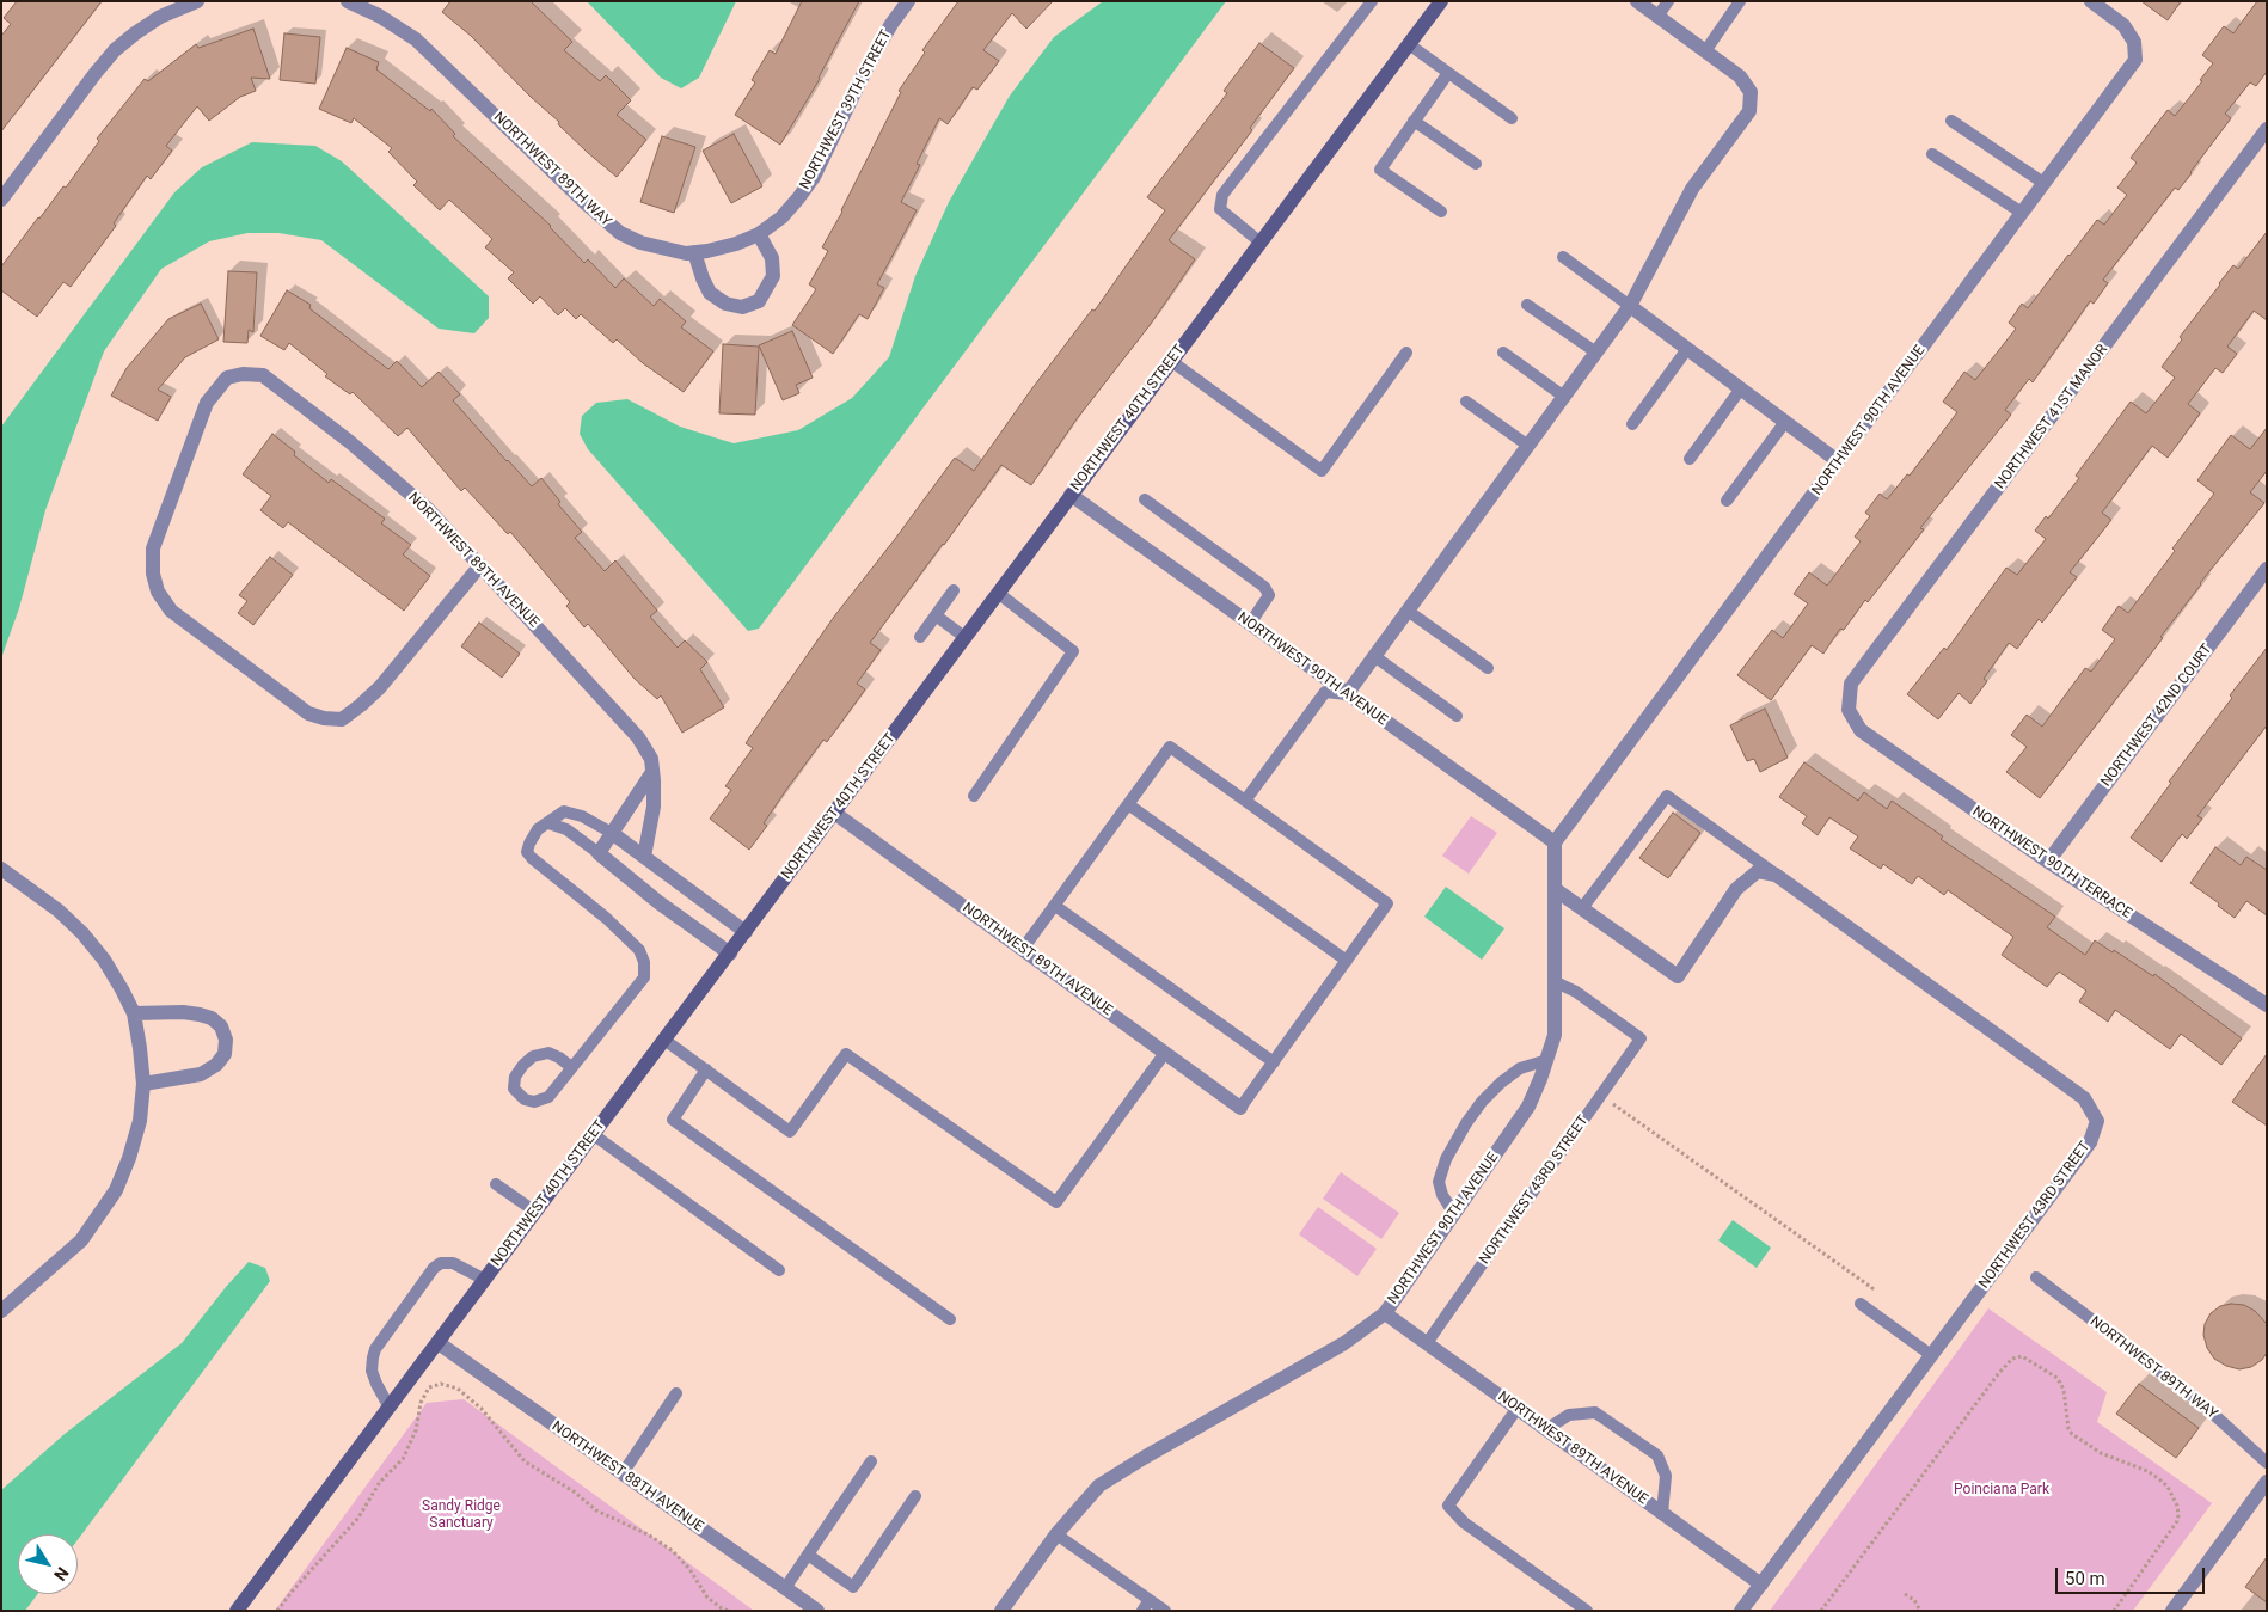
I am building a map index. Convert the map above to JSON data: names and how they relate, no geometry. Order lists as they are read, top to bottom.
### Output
{
  "streets": {
    "street": [
      "NORTHWEST 39TH STREET",
      "NORTHWEST 89TH WAY",
      "NORTHWEST 41ST MANOR",
      "NORTHWEST 40TH STREET",
      "NORTHWEST 90TH AVENUE",
      "NORTHWEST 89TH AVENUE",
      "NORTHWEST 42ND COURT",
      "NORTHWEST 90TH TERRACE",
      "NORTHWEST 43RD STREET",
      "NORTHWEST 88TH AVENUE"
    ]
  },
  "crossings": [
    ["NORTHWEST 39TH STREET", "NORTHWEST 89TH WAY"],
    ["NORTHWEST 41ST MANOR", "NORTHWEST 90TH TERRACE"],
    ["NORTHWEST 40TH STREET", "NORTHWEST 90TH AVENUE"],
    ["NORTHWEST 40TH STREET", "NORTHWEST 89TH AVENUE"],
    ["NORTHWEST 40TH STREET", "NORTHWEST 88TH AVENUE"],
    ["NORTHWEST 90TH AVENUE", "NORTHWEST 89TH AVENUE"],
    ["NORTHWEST 90TH AVENUE", "NORTHWEST 43RD STREET"],
    ["NORTHWEST 89TH AVENUE", "NORTHWEST 43RD STREET"],
    ["NORTHWEST 42ND COURT", "NORTHWEST 90TH TERRACE"]
  ],
  "parks": ["Poinciana Park", "Sandy Ridge Sanctuary"],
  "scale_bar": "50 m",
  "north": "bottom right"
}
